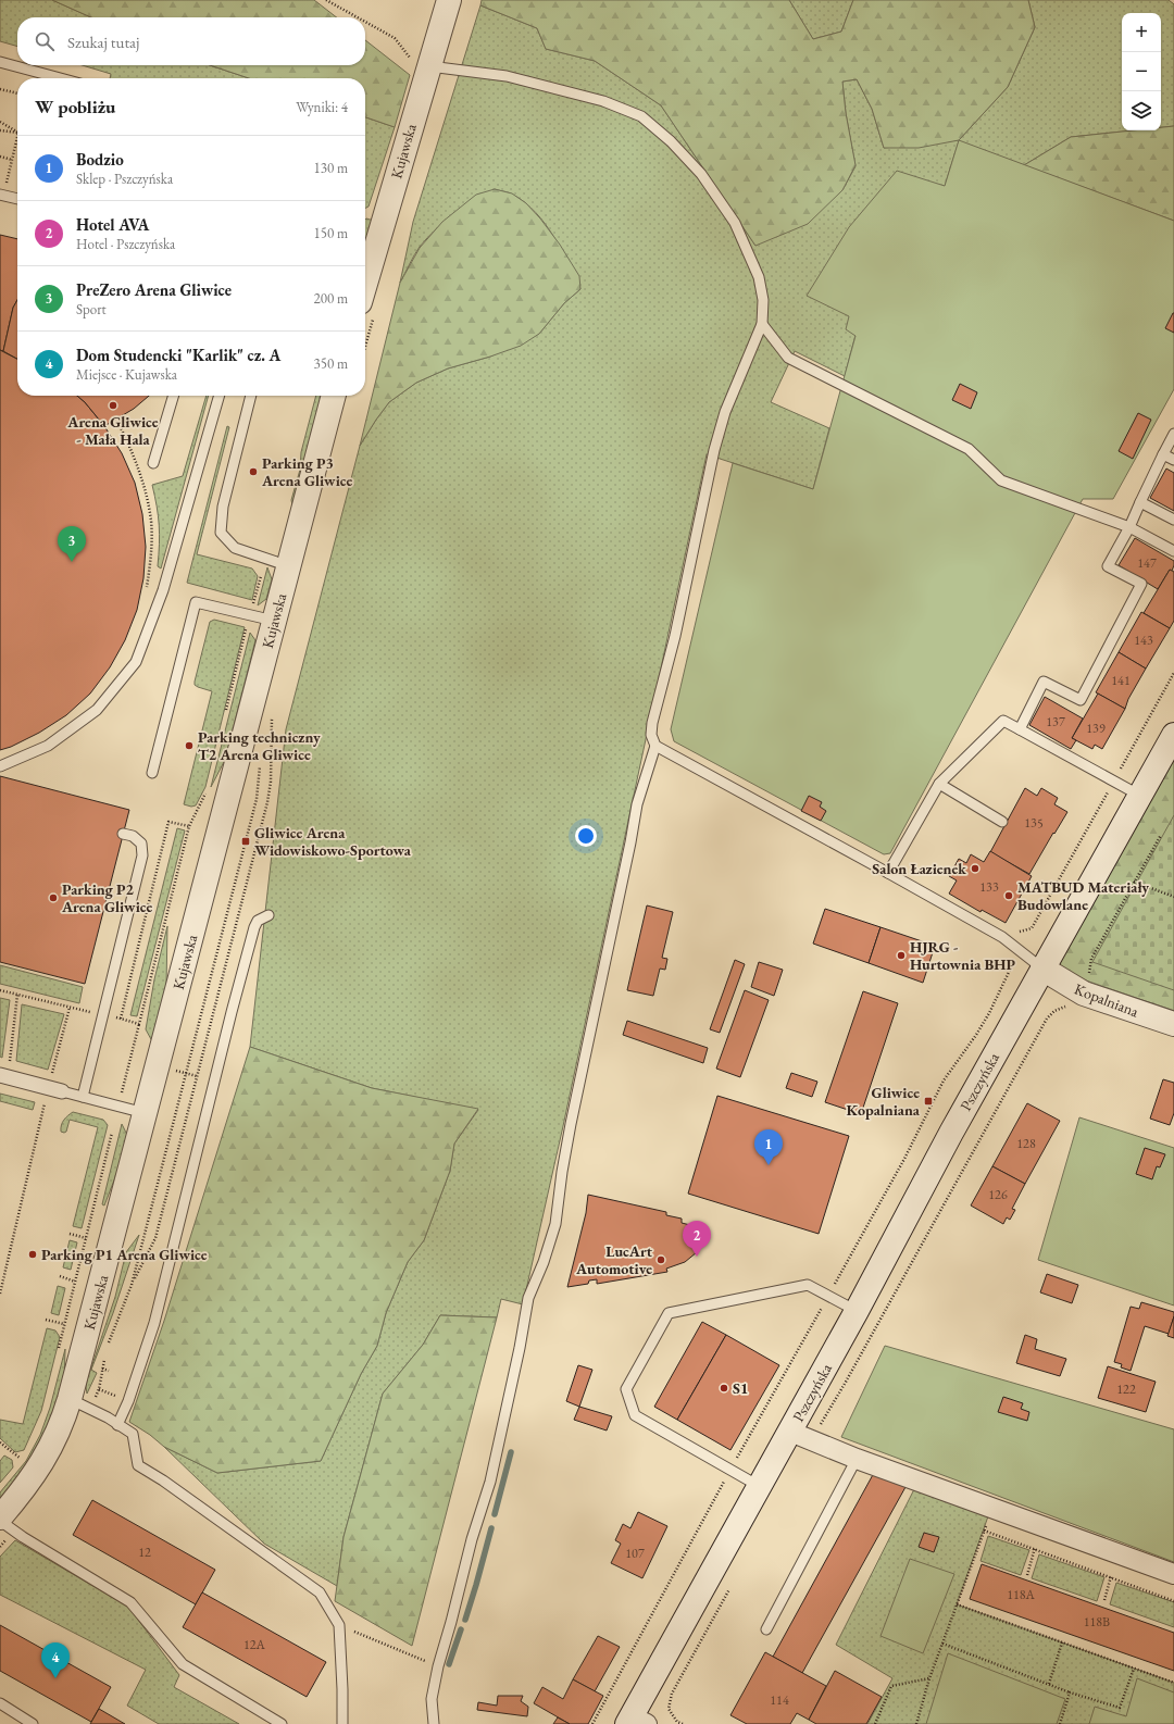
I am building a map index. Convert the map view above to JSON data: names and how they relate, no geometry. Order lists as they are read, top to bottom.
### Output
{
  "streets": {
    "street": ["Kujawska", "Kopalniana", "Pszczyńska"]
  },
  "crossings": [
    ["Kopalniana", "Pszczyńska"]
  ],
  "places": {
    "other": [
      "Arena Gliwice - Mała Hala",
      "Parking P3 Arena Gliwice",
      "Parking techniczny T2 Arena Gliwice",
      "Salon Łazienek",
      "MATBUD Materiały Budowlane",
      "Parking P2 Arena Gliwice",
      "HJRG - Hurtownia BHP",
      "Parking P1 Arena Gliwice",
      "LucArt Automotive",
      "S1"
    ],
    "transit": ["Gliwice Arena Widowiskowo-Sportowa", "Gliwice Kopalniana"]
  },
  "house_numbers": [
    "147",
    "143",
    "141",
    "137",
    "139",
    "135",
    "133",
    "128",
    "126",
    "122",
    "12",
    "107",
    "118A",
    "118B",
    "12A",
    "114"
  ],
  "page": {
    "map_buttons": ["+", "−"],
    "search": "Szukaj tutaj",
    "heading": ["W pobliżu", "Wyniki: 4"],
    "list": [
      {
        "mark": "1",
        "name": "Bodzio",
        "note": "Sklep · Pszczyńska",
        "value": "130 m"
      },
      {
        "mark": "2",
        "name": "Hotel AVA",
        "note": "Hotel · Pszczyńska",
        "value": "150 m"
      },
      {
        "mark": "3",
        "name": "PreZero Arena Gliwice",
        "note": "Sport",
        "value": "200 m"
      },
      {
        "mark": "4",
        "name": "Dom Studencki \"Karlik\" cz. A",
        "note": "Miejsce · Kujawska",
        "value": "350 m"
      }
    ],
    "pins": [
      "3",
      "1",
      "2",
      "4"
    ]
  }
}
